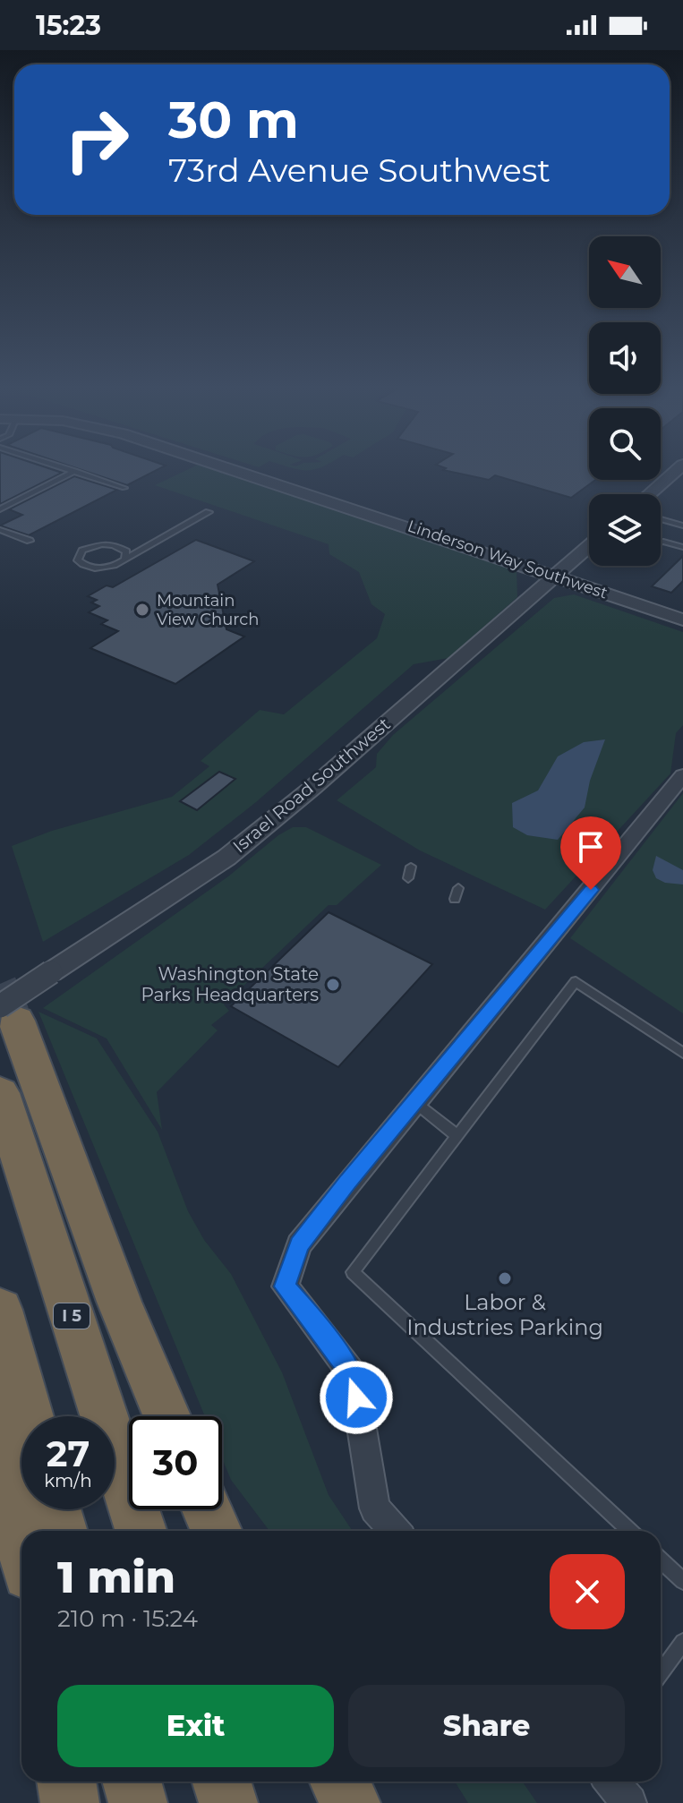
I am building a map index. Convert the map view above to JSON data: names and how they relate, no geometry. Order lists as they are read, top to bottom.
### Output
{
  "streets": {
    "highway": ["I 5"],
    "street": ["Linderson Way Southwest", "Israel Road Southwest"]
  },
  "crossings": [
    ["Linderson Way Southwest", "Israel Road Southwest"]
  ],
  "places": ["Mountain View Church", "Washington State Parks Headquarters", "Labor & Industries Parking"],
  "north": "top left",
  "page": {
    "status": "15:23",
    "turn": ["30 m", "73rd Avenue Southwest"],
    "speed": "27 km/h",
    "limit": "30",
    "heading": ["1 min", "210 m · 15:24"],
    "buttons": ["Exit", "Share"]
  }
}
